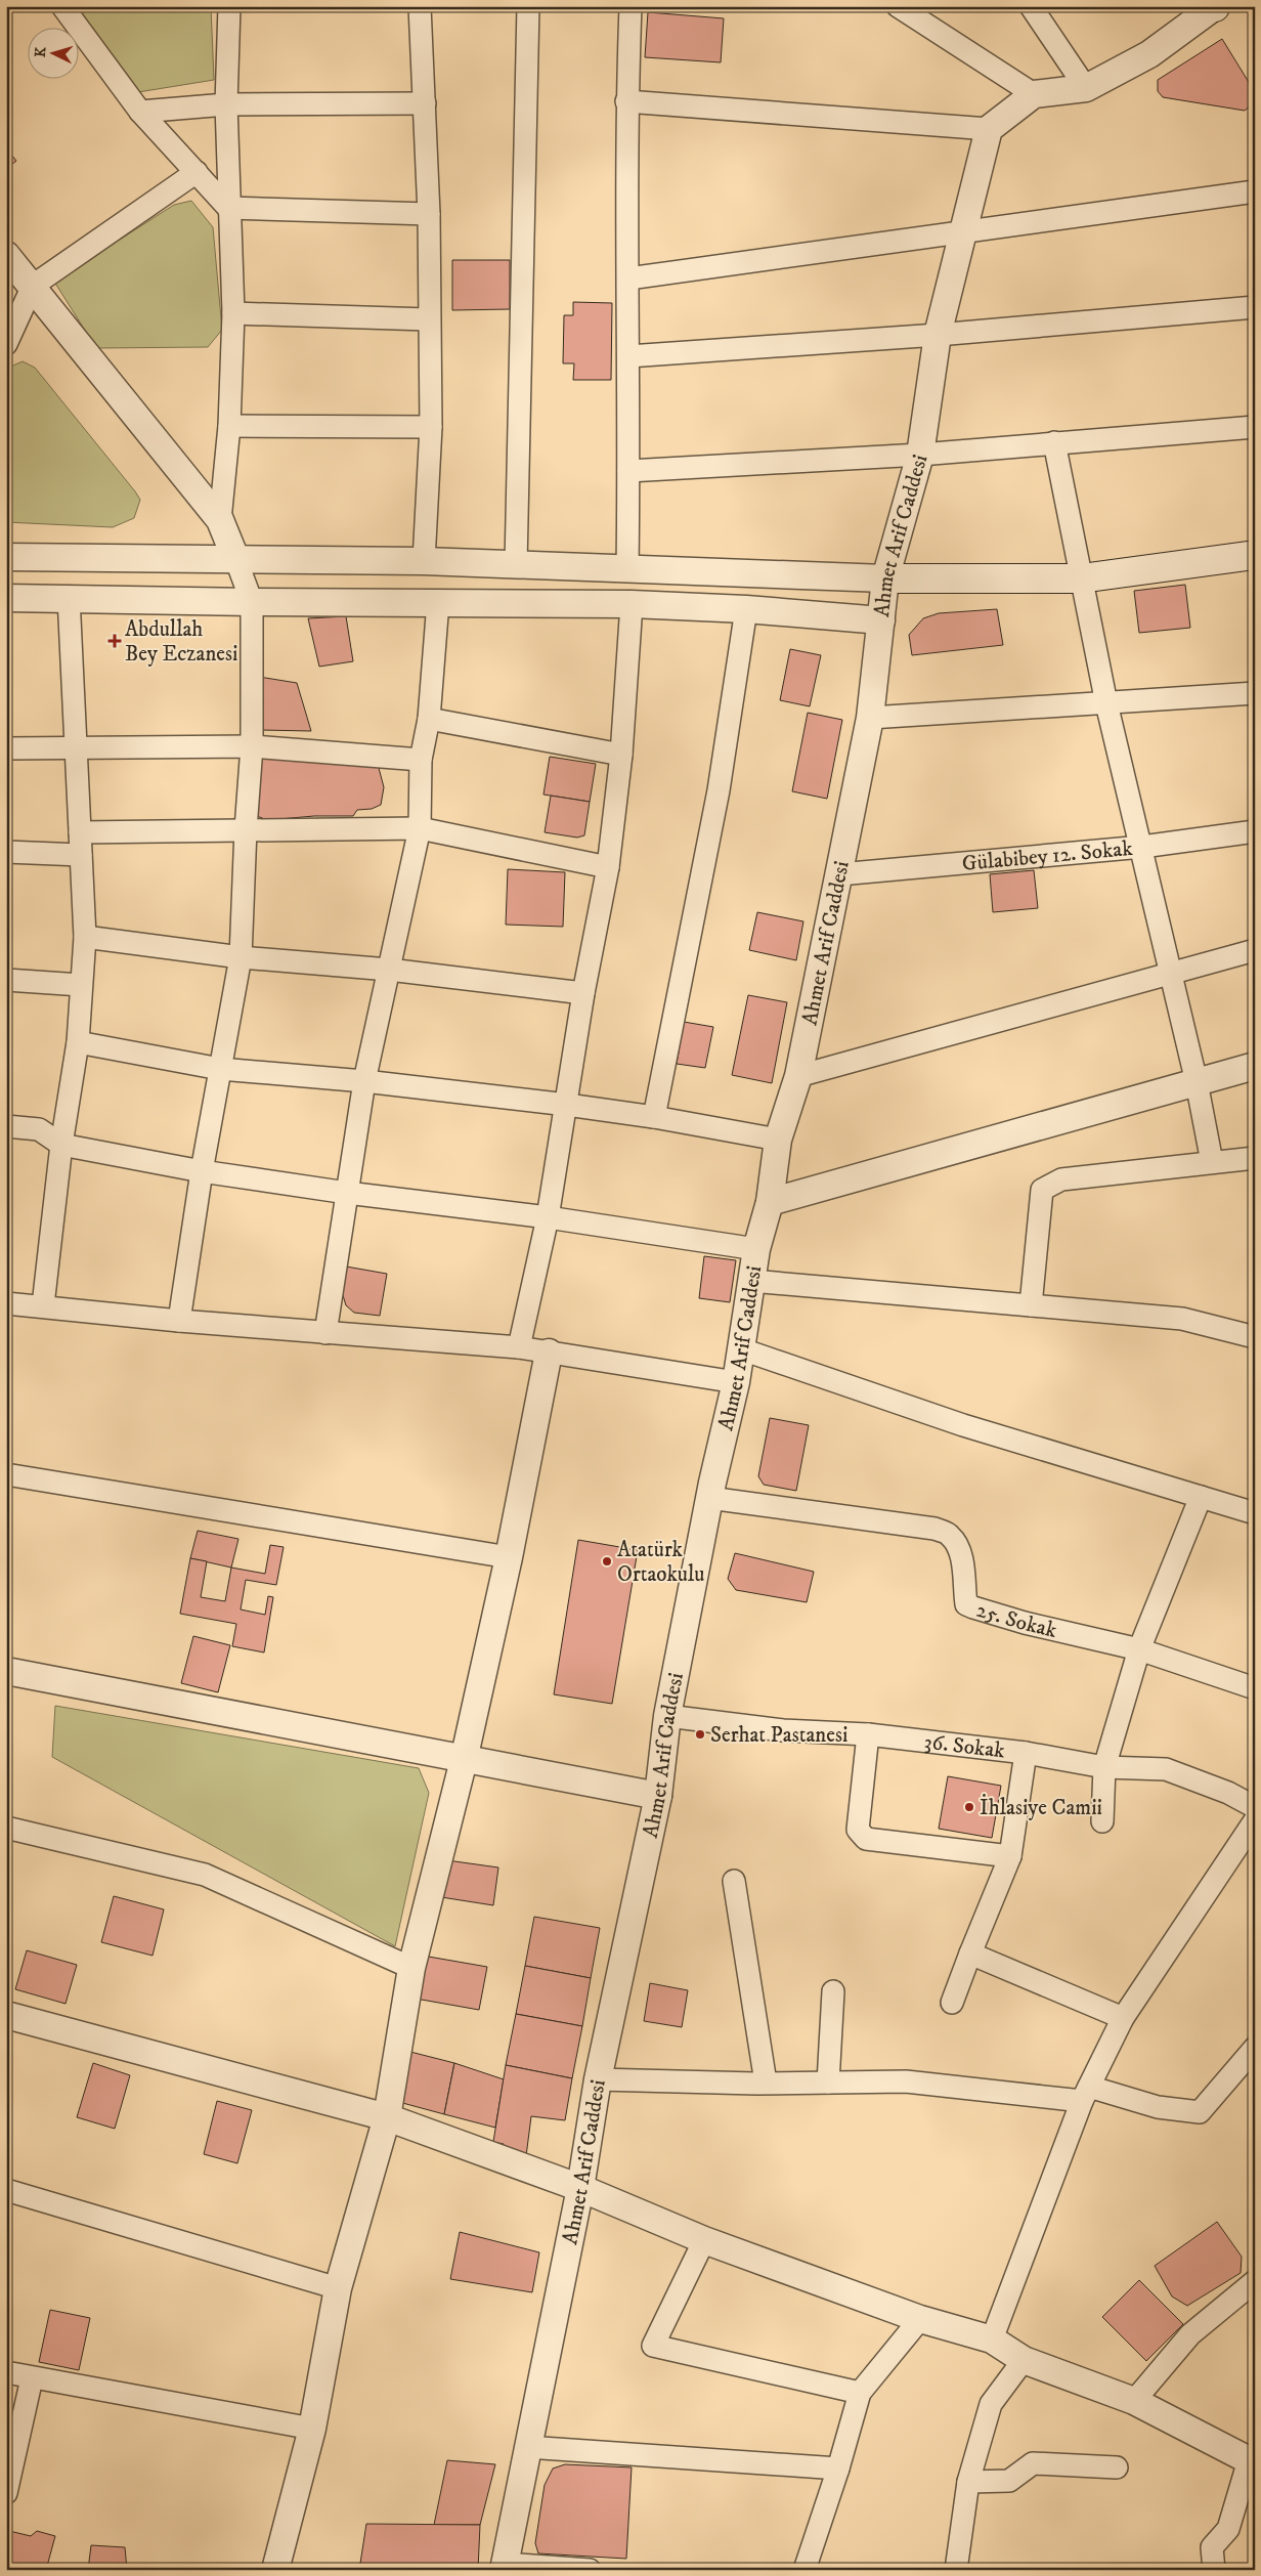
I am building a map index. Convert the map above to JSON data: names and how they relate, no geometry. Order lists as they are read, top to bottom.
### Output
{
  "streets": {
    "street": [
      "Ahmet Arif Caddesi",
      "Gülabibey 12. Sokak",
      "25. Sokak",
      "36. Sokak"
    ]
  },
  "crossings": [
    ["Ahmet Arif Caddesi", "Gülabibey 12. Sokak"],
    ["Ahmet Arif Caddesi", "25. Sokak"],
    ["Ahmet Arif Caddesi", "36. Sokak"]
  ],
  "places": {
    "health": ["Abdullah Bey Eczanesi"],
    "other": ["Atatürk Ortaokulu", "Serhat Pastanesi", "İhlasiye Camii"]
  },
  "north": "left"
}
